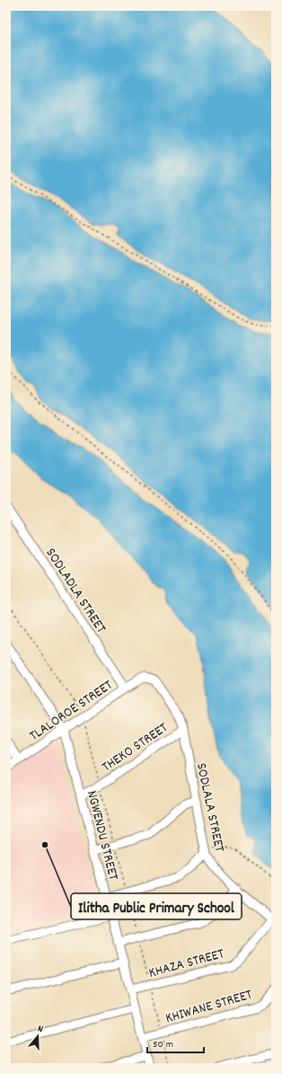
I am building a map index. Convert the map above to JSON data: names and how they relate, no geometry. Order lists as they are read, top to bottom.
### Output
{
  "streets": {
    "street": [
      "SODLADLA STREET",
      "TLALOROE STREET",
      "THEKO STREET",
      "SODLALA STREET",
      "NGWENDU STREET",
      "KHAZA STREET",
      "KHIWANE STREET"
    ]
  },
  "crossings": [
    ["SODLADLA STREET", "TLALOROE STREET"],
    ["TLALOROE STREET", "SODLALA STREET"],
    ["TLALOROE STREET", "NGWENDU STREET"],
    ["THEKO STREET", "SODLALA STREET"],
    ["THEKO STREET", "NGWENDU STREET"],
    ["SODLALA STREET", "KHAZA STREET"],
    ["NGWENDU STREET", "KHAZA STREET"],
    ["NGWENDU STREET", "KHIWANE STREET"]
  ],
  "places": ["Ilitha Public Primary School"],
  "scale_bar": "50 m",
  "north": "top"
}
